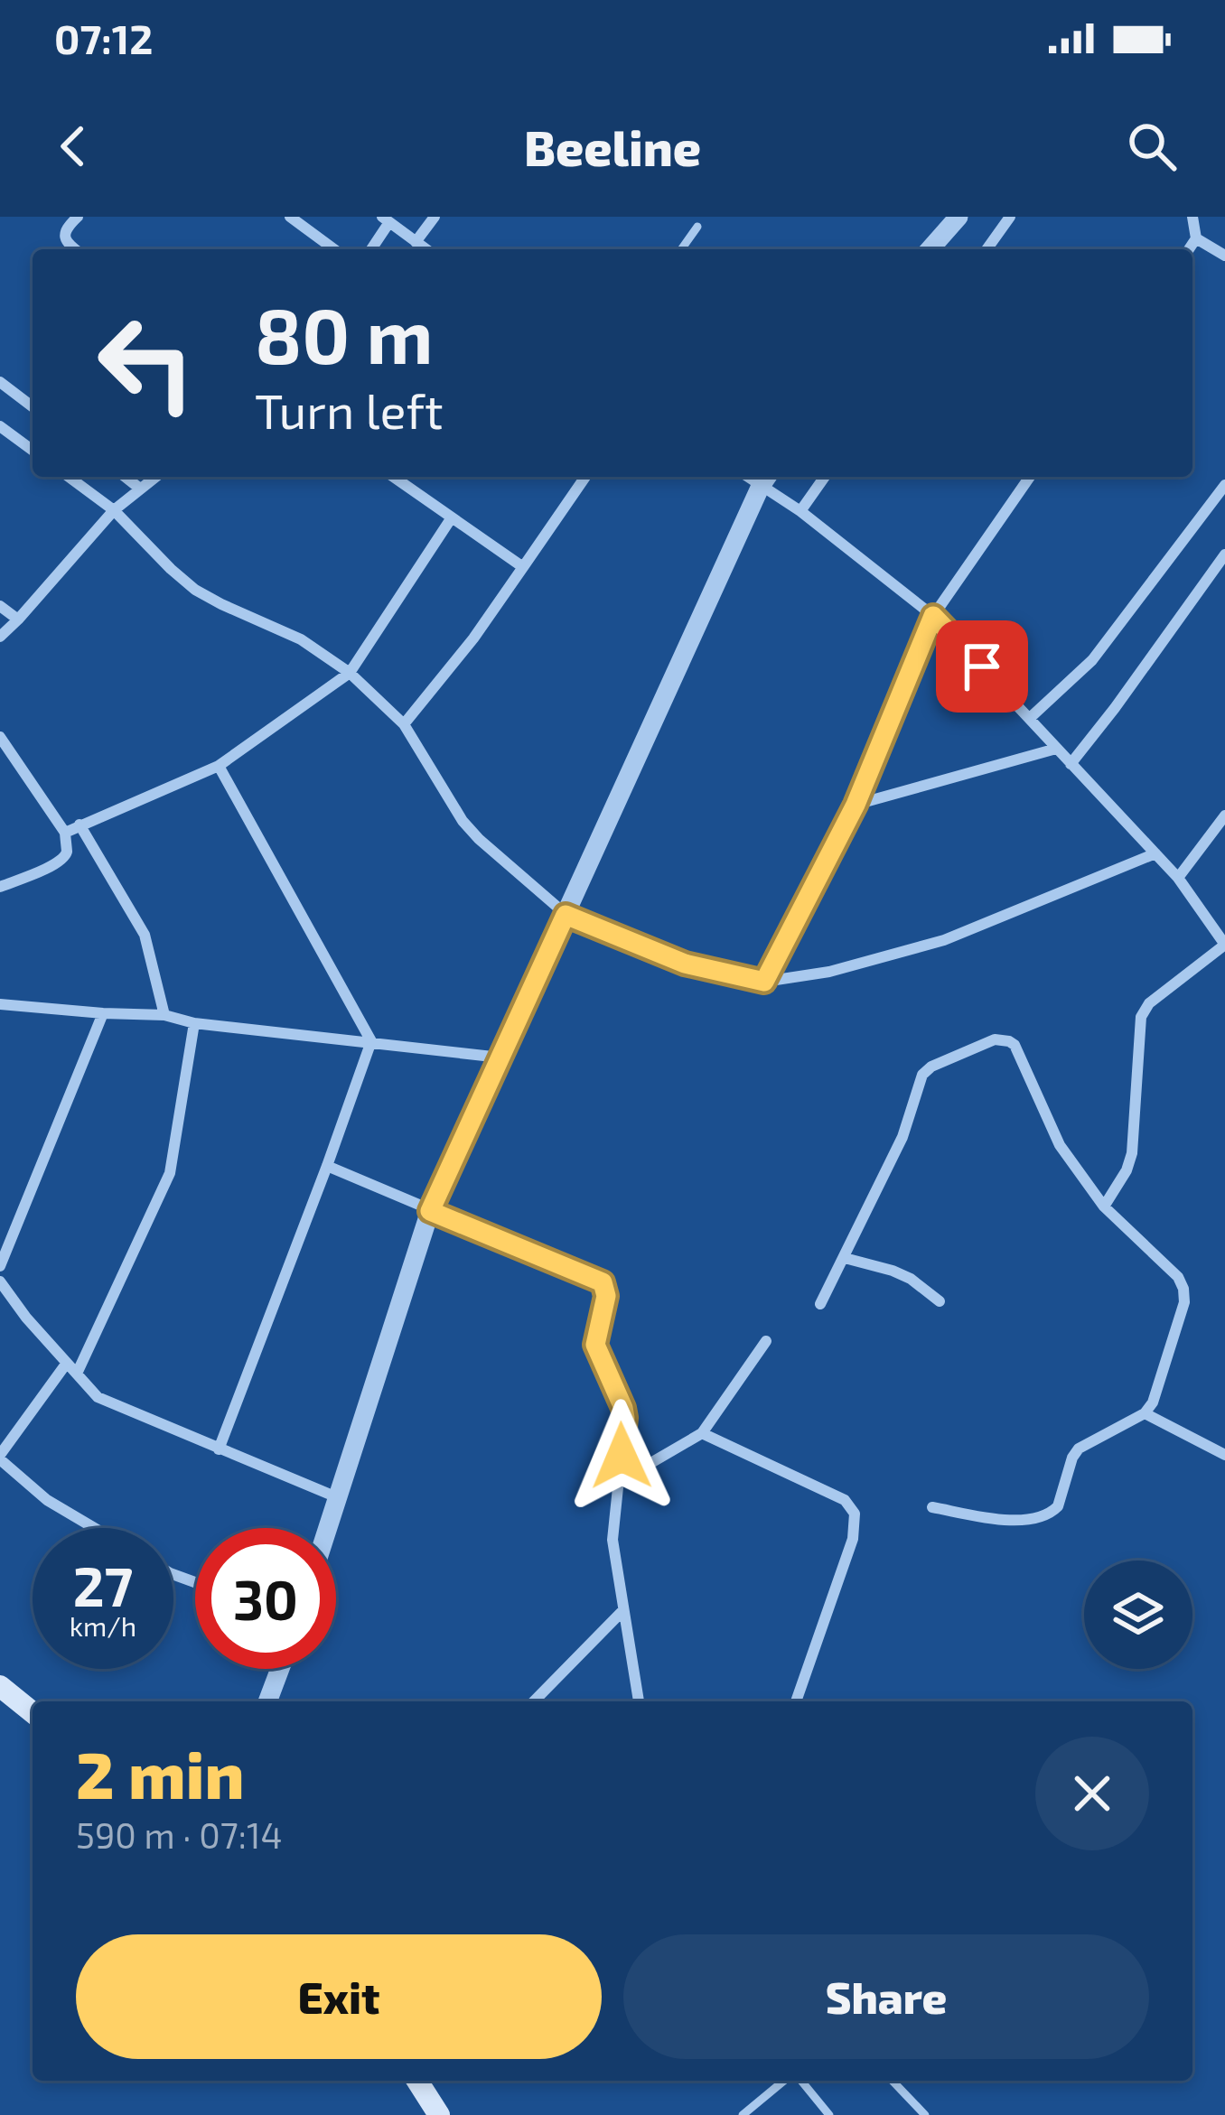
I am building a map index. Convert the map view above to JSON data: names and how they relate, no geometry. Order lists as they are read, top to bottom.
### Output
{
  "page": {
    "status": "07:12",
    "header": "Beeline",
    "turn": ["80 m", "Turn left"],
    "speed": "27 km/h",
    "limit": "30",
    "heading": ["2 min", "590 m · 07:14"],
    "buttons": ["Exit", "Share"]
  }
}
